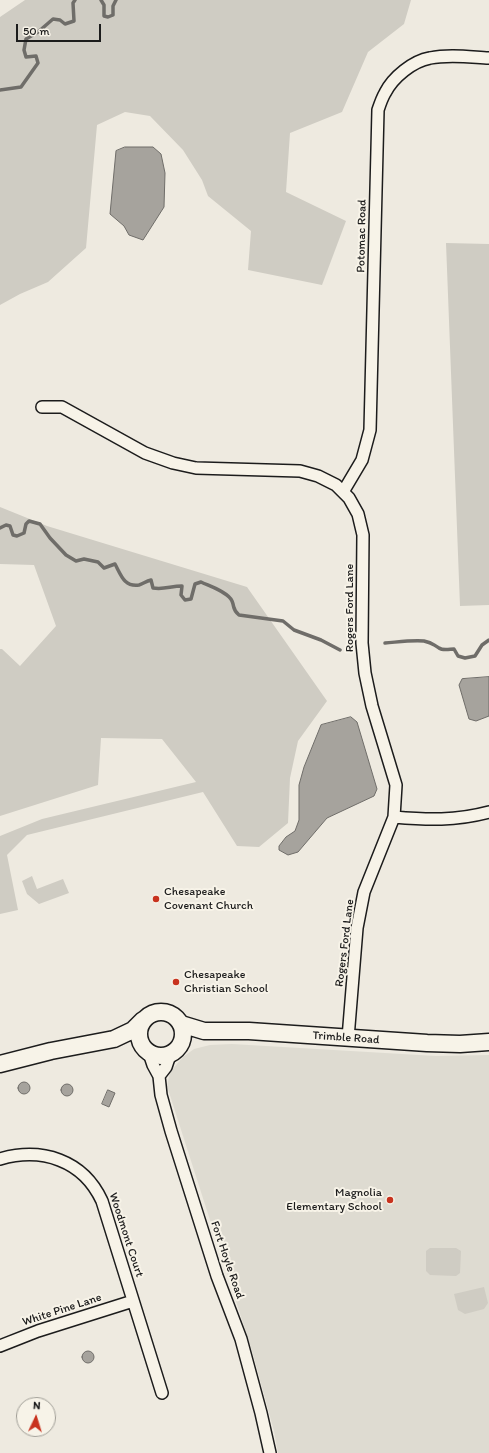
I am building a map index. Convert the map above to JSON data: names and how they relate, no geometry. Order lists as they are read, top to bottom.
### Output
{
  "streets": {
    "street": [
      "Potomac Road",
      "Rogers Ford Lane",
      "Trimble Road",
      "Woodmont Court",
      "Fort Hoyle Road",
      "White Pine Lane"
    ]
  },
  "crossings": [
    ["Potomac Road", "Rogers Ford Lane"],
    ["Rogers Ford Lane", "Trimble Road"],
    ["Trimble Road", "Fort Hoyle Road"],
    ["Woodmont Court", "White Pine Lane"]
  ],
  "places": ["Chesapeake Covenant Church", "Chesapeake Christian School", "Magnolia Elementary School"],
  "scale_bar": "50 m",
  "north": "top"
}
